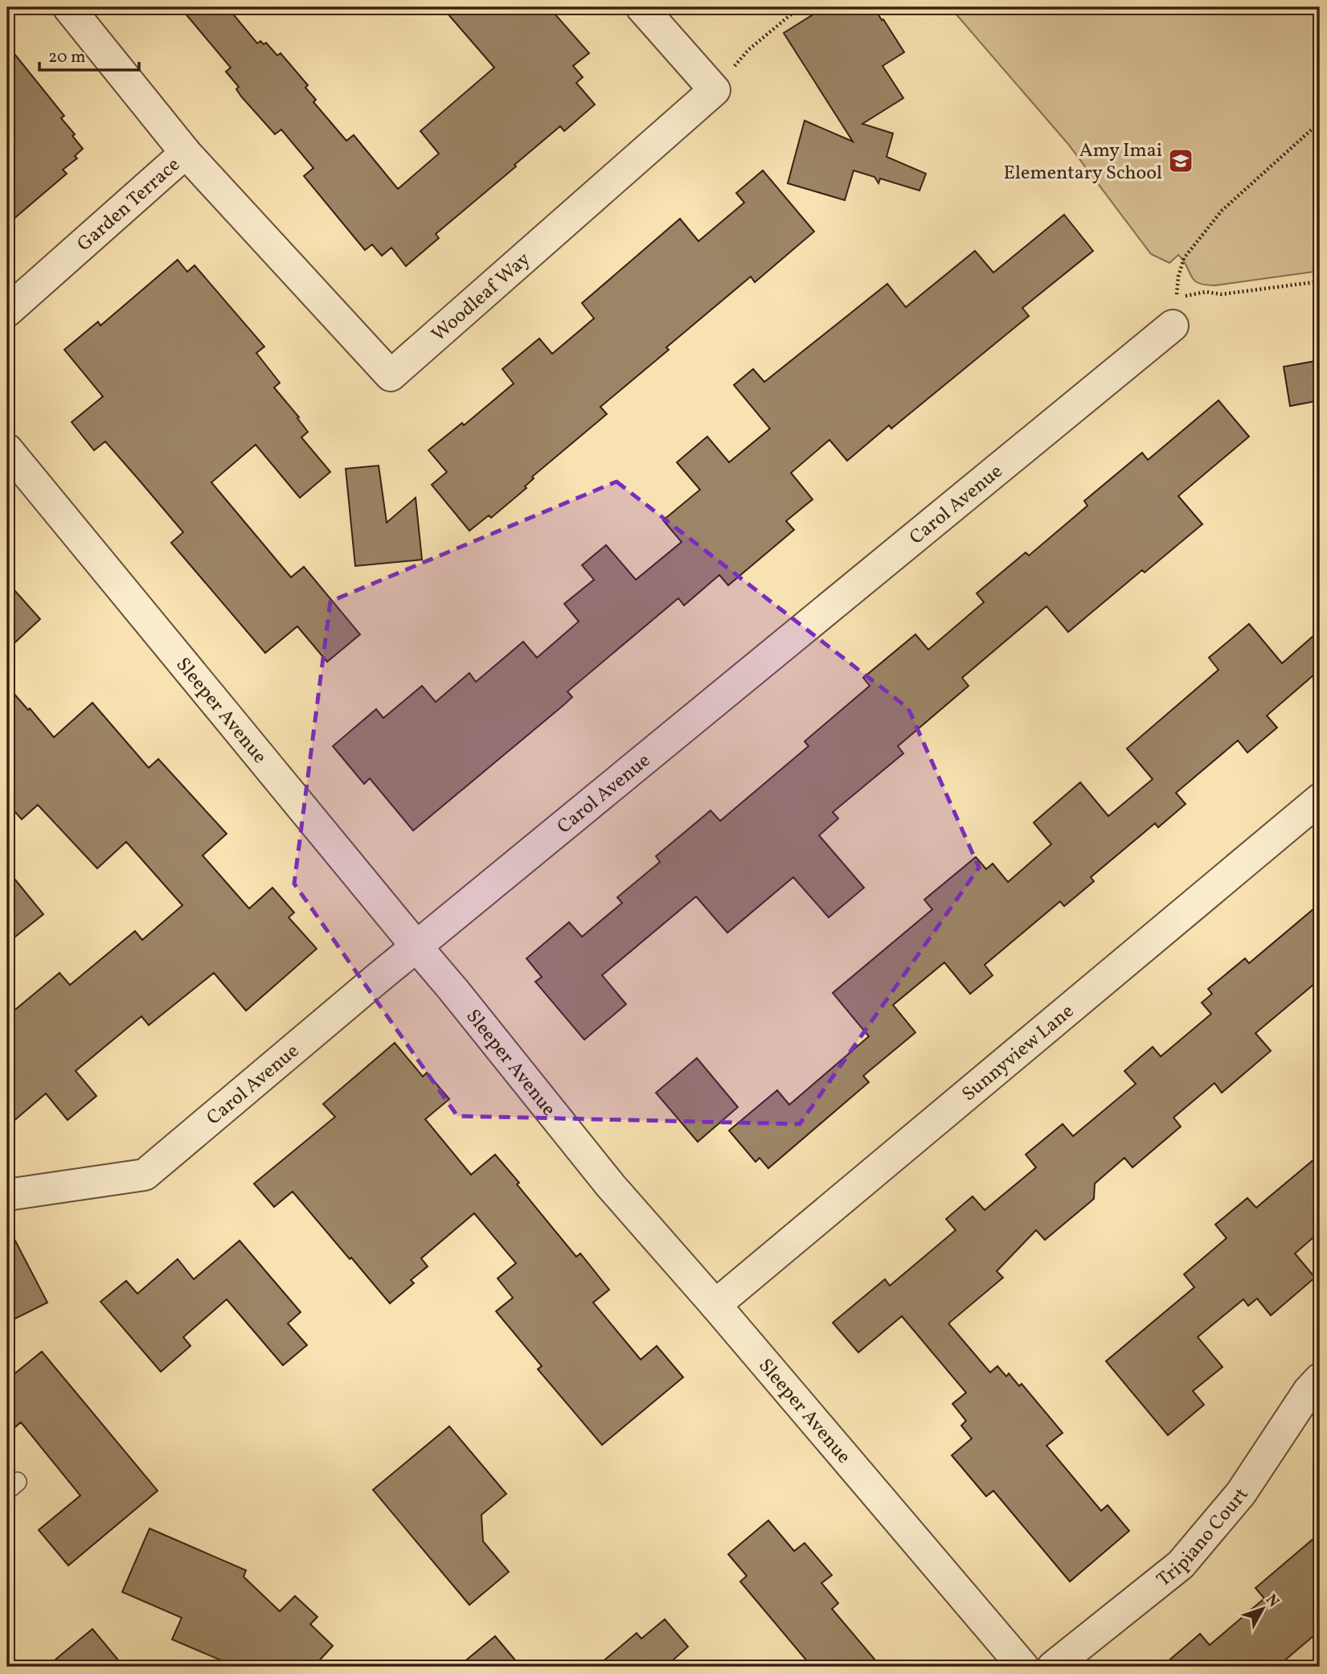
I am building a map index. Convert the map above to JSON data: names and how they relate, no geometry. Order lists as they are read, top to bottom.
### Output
{
  "streets": {
    "street": [
      "Garden Terrace",
      "Woodleaf Way",
      "Carol Avenue",
      "Sleeper Avenue",
      "Sunnyview Lane",
      "Tripiano Court"
    ]
  },
  "crossings": [
    ["Garden Terrace", "Woodleaf Way"],
    ["Carol Avenue", "Sleeper Avenue"],
    ["Sleeper Avenue", "Sunnyview Lane"]
  ],
  "places": {
    "school or university": ["Amy Imai Elementary School"]
  },
  "scale_bar": "20 m",
  "north": "top right"
}
